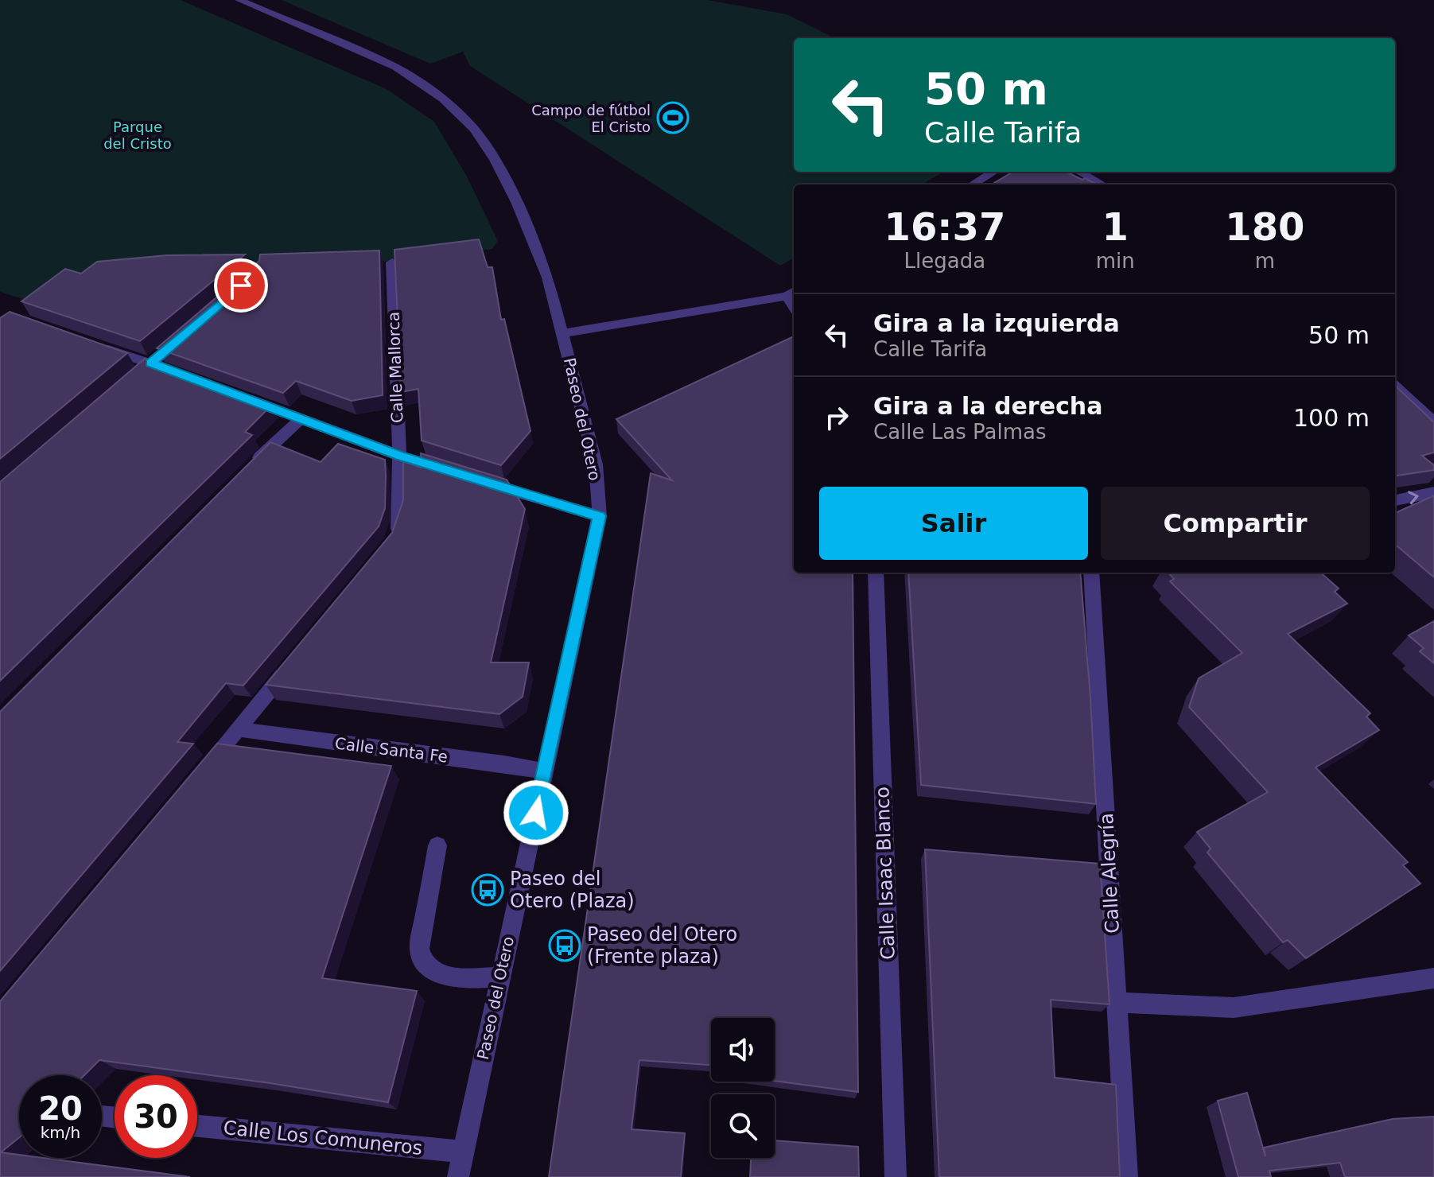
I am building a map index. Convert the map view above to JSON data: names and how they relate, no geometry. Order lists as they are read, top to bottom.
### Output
{
  "streets": {
    "street": [
      "Calle Mallorca",
      "Paseo del Otero",
      "Calle Santa Fe",
      "Calle Isaac Blanco",
      "Calle Alegría",
      "Calle Los Comuneros"
    ]
  },
  "crossings": [
    ["Paseo del Otero", "Calle Santa Fe"],
    ["Paseo del Otero", "Calle Los Comuneros"]
  ],
  "parks": ["Parque del Cristo"],
  "places": {
    "sports": ["Campo de fútbol El Cristo"],
    "bus stop": ["Paseo del Otero (Plaza)", "Paseo del Otero (Frente plaza)"]
  },
  "page": {
    "turn": ["50 m", "Calle Tarifa"],
    "eta": [
      "16:37",
      "Llegada",
      "1",
      "min",
      "180",
      "m"
    ],
    "list": [
      {
        "name": "Gira a la izquierda",
        "note": "Calle Tarifa",
        "value": "50 m"
      },
      {
        "name": "Gira a la derecha",
        "note": "Calle Las Palmas",
        "value": "100 m"
      }
    ],
    "buttons": ["Salir", "Compartir"],
    "speed": "20 km/h",
    "limit": "30"
  }
}
